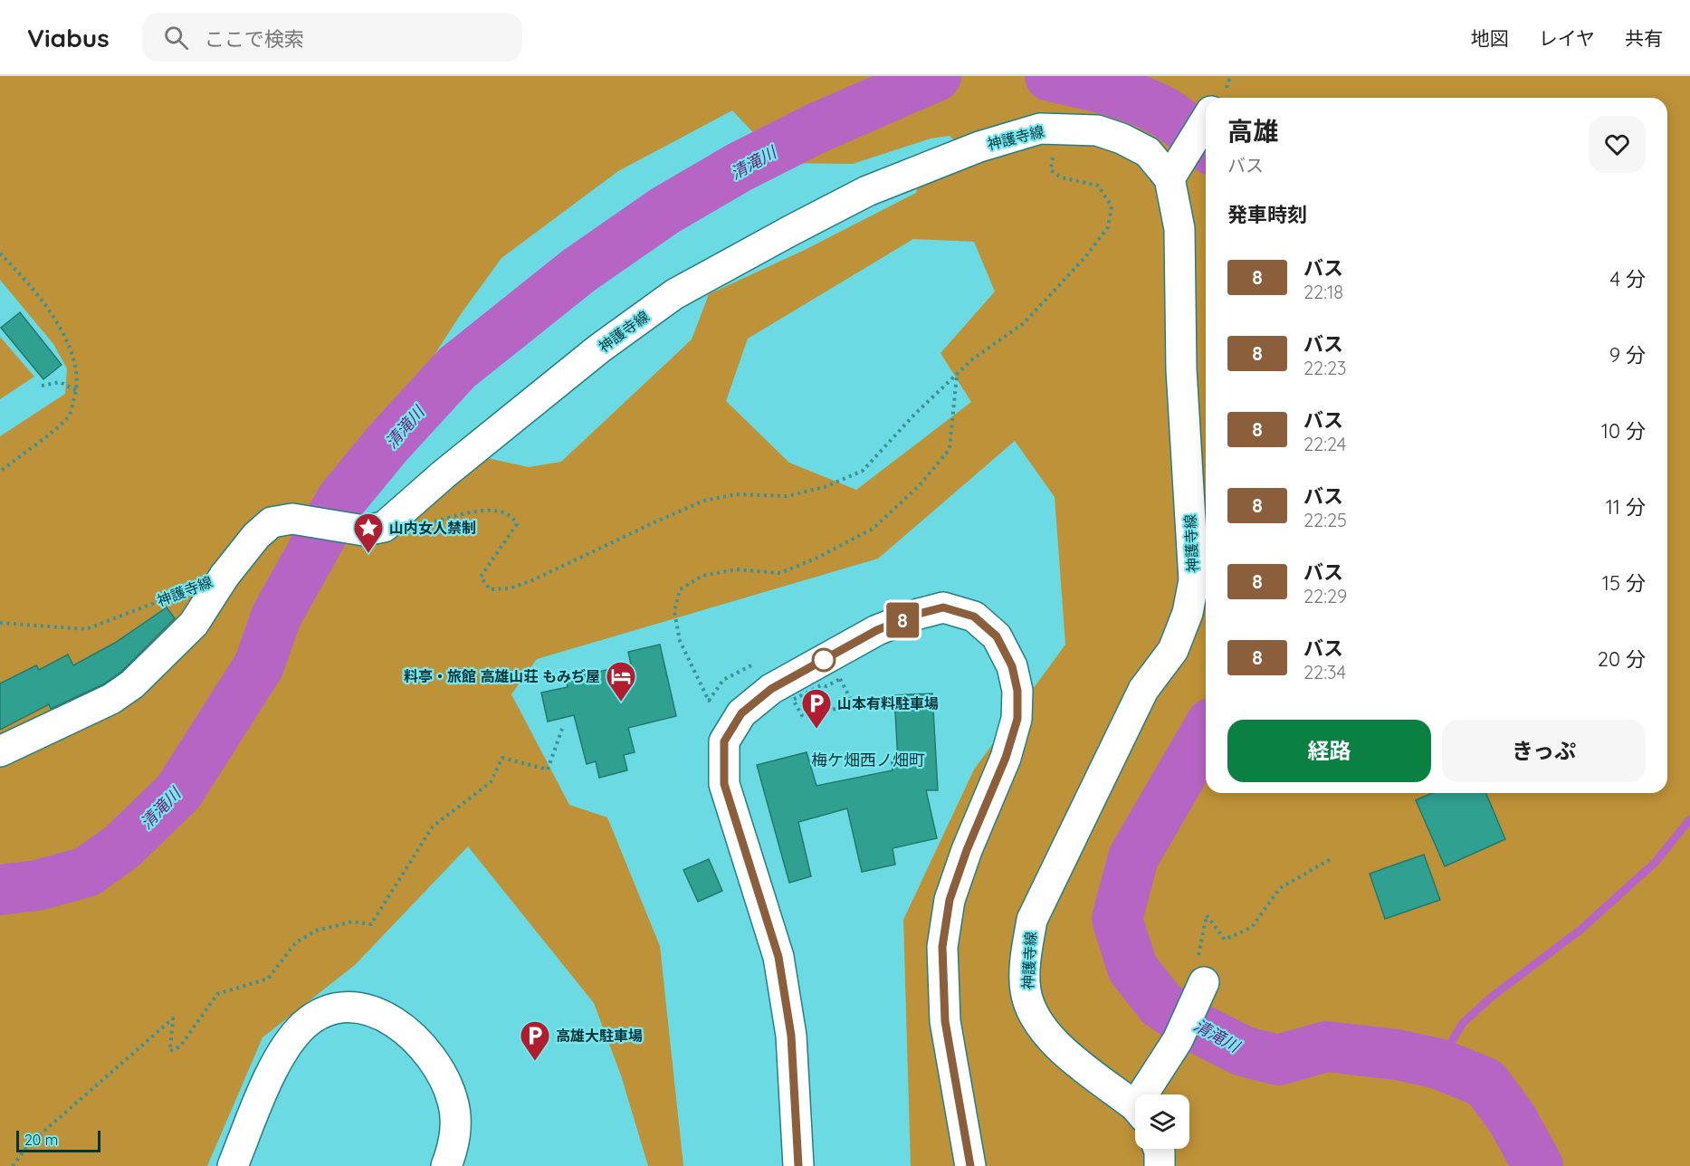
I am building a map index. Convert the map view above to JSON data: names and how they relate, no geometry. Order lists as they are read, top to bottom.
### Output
{
  "streets": {
    "main road": ["神護寺線"]
  },
  "districts": ["梅ケ畑西ノ畑町"],
  "water": ["清滝川"],
  "places": {
    "place": ["山内女人禁制"],
    "hotel": ["料亭・旅館 高雄山荘 もみぢ屋"],
    "parking": ["山本有料駐車場", "高雄大駐車場"]
  },
  "lines": ["bus line 8"],
  "scale_bar": "20 m",
  "page": {
    "header": "Viabus",
    "search": "ここで検索",
    "nav": ["地図", "レイヤ", "共有"],
    "on_map": "8",
    "heading": [
      ["高雄", "バス"],
      "発車時刻"
    ],
    "list": [
      {
        "mark": "8",
        "name": "バス",
        "note": "22:18",
        "value": "4 分"
      },
      {
        "mark": "8",
        "name": "バス",
        "note": "22:23",
        "value": "9 分"
      },
      {
        "mark": "8",
        "name": "バス",
        "note": "22:24",
        "value": "10 分"
      },
      {
        "mark": "8",
        "name": "バス",
        "note": "22:25",
        "value": "11 分"
      },
      {
        "mark": "8",
        "name": "バス",
        "note": "22:29",
        "value": "15 分"
      },
      {
        "mark": "8",
        "name": "バス",
        "note": "22:34",
        "value": "20 分"
      }
    ],
    "buttons": ["経路", "きっぷ"],
    "scale": "20 m"
  }
}
